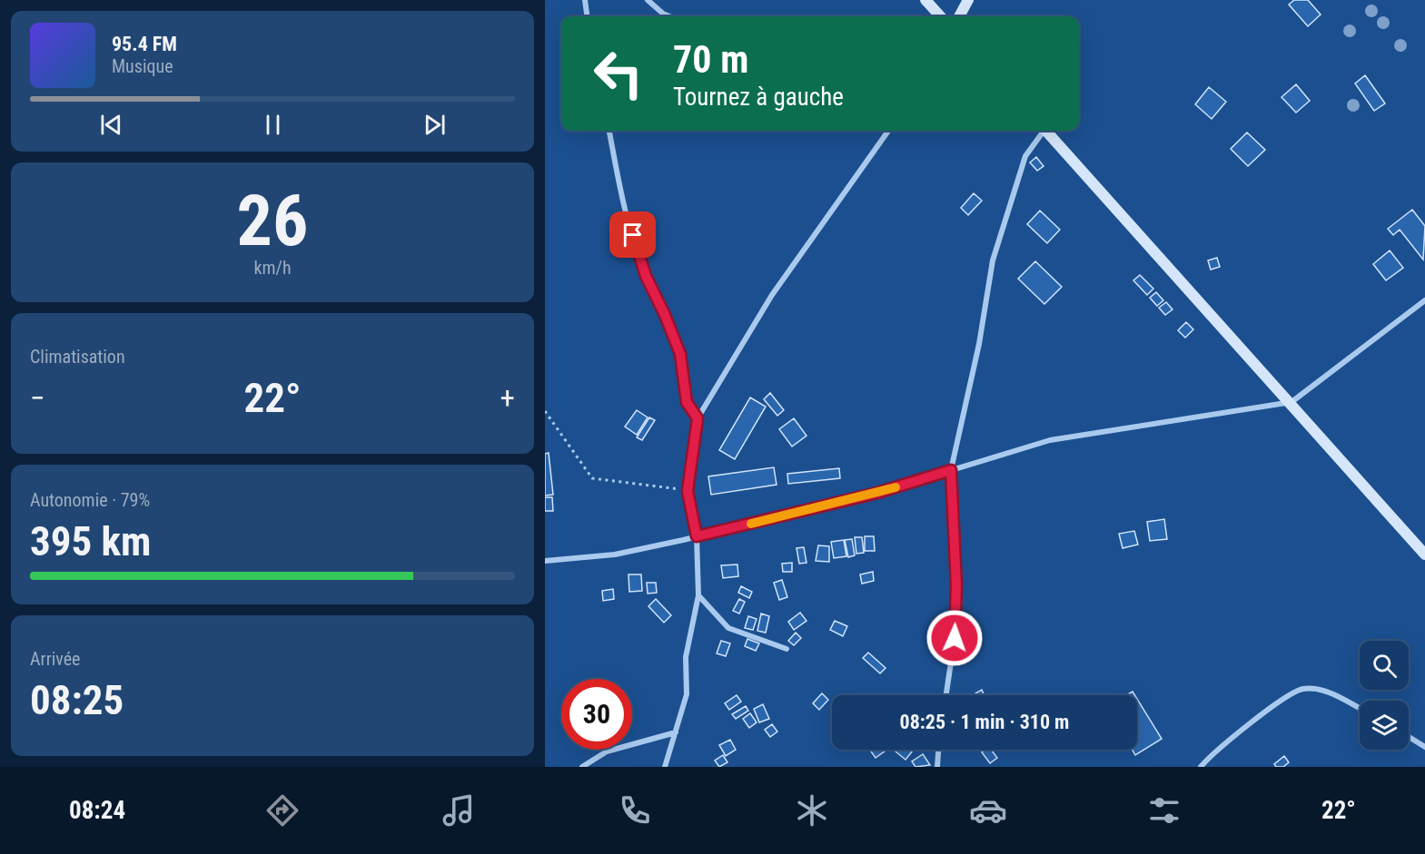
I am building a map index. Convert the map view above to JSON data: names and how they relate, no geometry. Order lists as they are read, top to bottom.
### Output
{
  "page": {
    "turn": ["70 m", "Tournez à gauche"],
    "song": ["95.4 FM", "Musique"],
    "tile": [
      ["26", "km/h"],
      "Climatisation",
      ["Autonomie · 79%", "395 km"],
      ["Arrivée", "08:25"]
    ],
    "heat": ["−", "22°", "+"],
    "limit": "30",
    "trip": "08:25 · 1 min · 310 m",
    "tabs": ["08:24", "22°"]
  }
}
